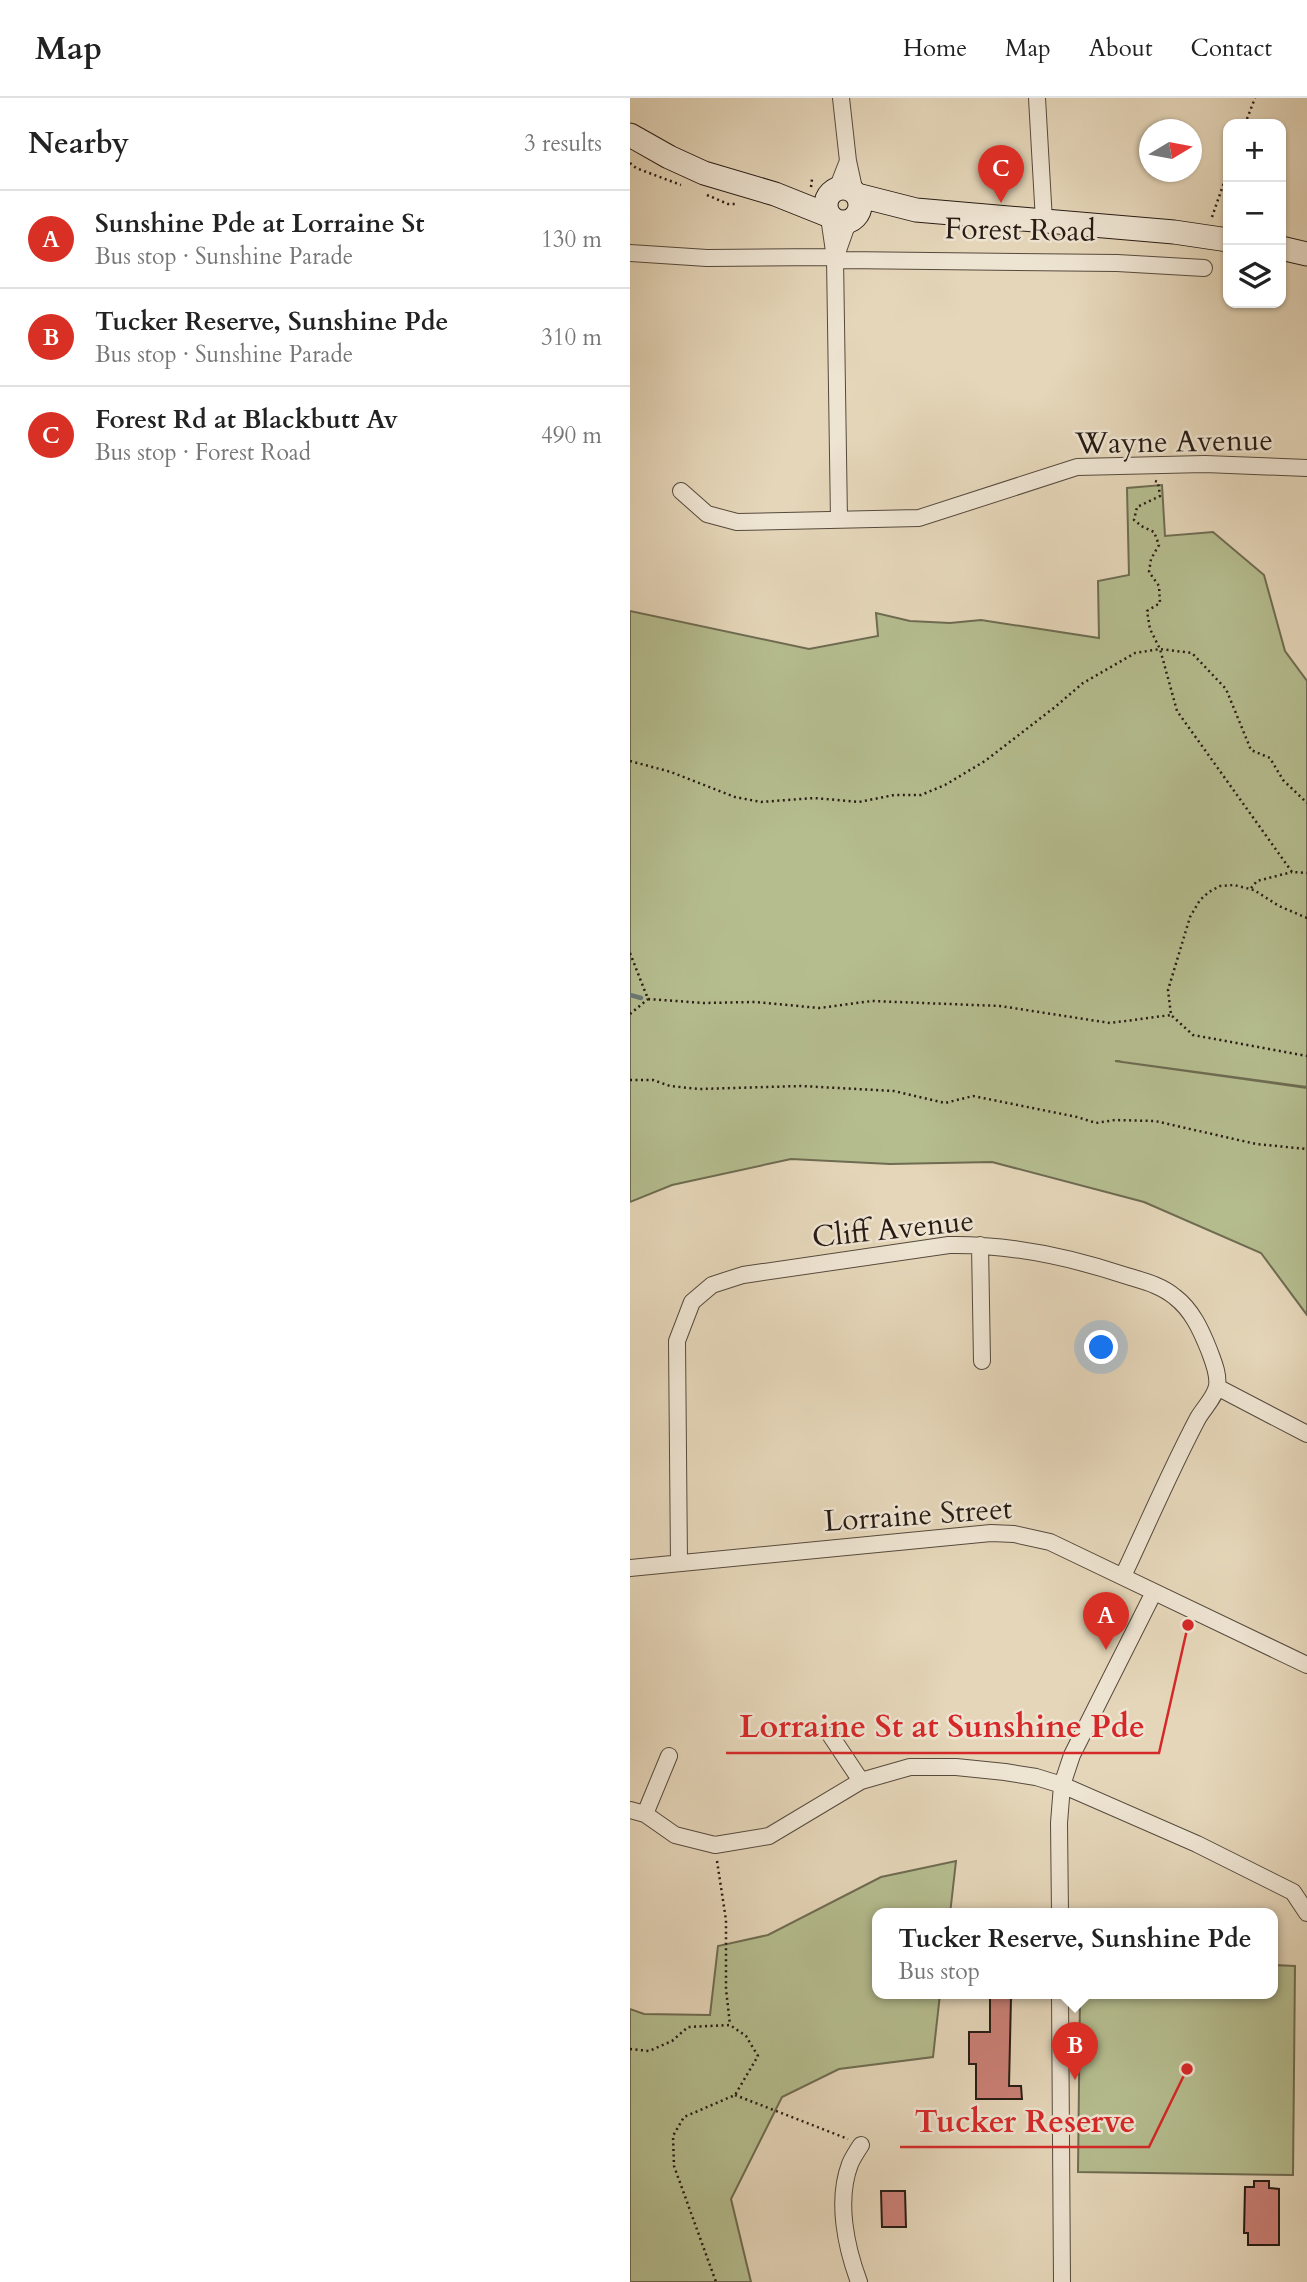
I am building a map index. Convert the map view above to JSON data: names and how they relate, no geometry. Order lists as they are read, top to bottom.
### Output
{
  "streets": {
    "street": [
      "Forest Road",
      "Wayne Avenue",
      "Cliff Avenue",
      "Lorraine Street"
    ]
  },
  "crossings": [
    ["Cliff Avenue", "Lorraine Street"]
  ],
  "places": ["Lorraine St at Sunshine Pde", "Tucker Reserve"],
  "north": "right",
  "page": {
    "header": "Map",
    "nav": [
      "Home",
      "Map",
      "About",
      "Contact"
    ],
    "heading": ["Nearby", "3 results"],
    "map_buttons": ["+", "−"],
    "pins": ["C", "A", "B"],
    "list": [
      {
        "mark": "A",
        "name": "Sunshine Pde at Lorraine St",
        "note": "Bus stop · Sunshine Parade",
        "value": "130 m"
      },
      {
        "mark": "B",
        "name": "Tucker Reserve, Sunshine Pde",
        "note": "Bus stop · Sunshine Parade",
        "value": "310 m"
      },
      {
        "mark": "C",
        "name": "Forest Rd at Blackbutt Av",
        "note": "Bus stop · Forest Road",
        "value": "490 m"
      }
    ],
    "popup": ["Tucker Reserve, Sunshine Pde", "Bus stop"]
  }
}
